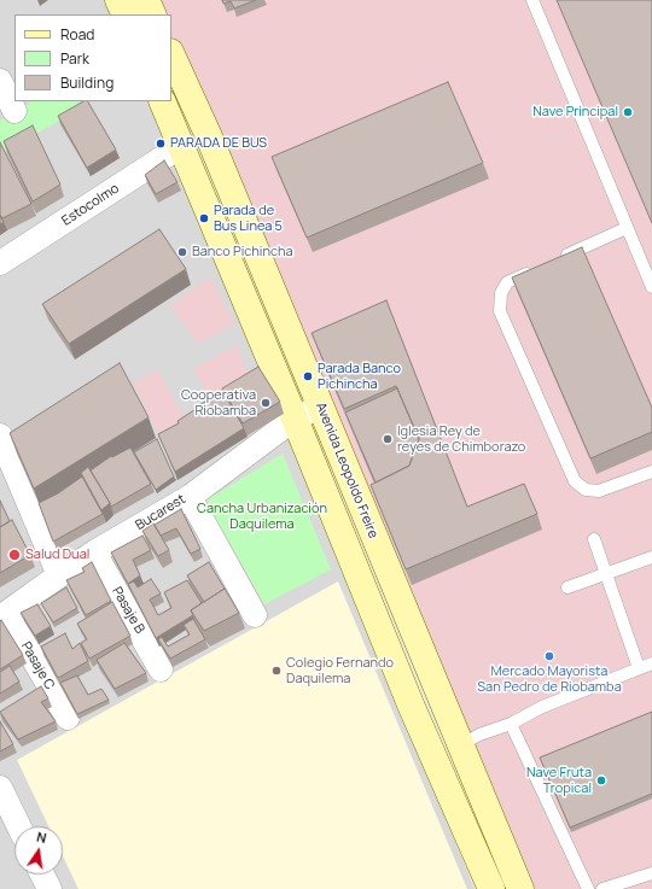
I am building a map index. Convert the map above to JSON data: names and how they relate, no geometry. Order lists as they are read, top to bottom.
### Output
{
  "streets": {
    "main road": ["Avenida Leopoldo Freire"],
    "street": [
      "Estocolmo",
      "Bucarest",
      "Pasaje B",
      "Pasaje C"
    ]
  },
  "crossings": [
    ["Avenida Leopoldo Freire", "Bucarest"],
    ["Bucarest", "Pasaje B"],
    ["Bucarest", "Pasaje C"]
  ],
  "parks": ["Cancha Urbanización Daquilema"],
  "places": [
    "Nave Principal",
    "PARADA DE BUS",
    "Parada de Bus Linea 5",
    "Banco Pichincha",
    "Parada Banco Pichincha",
    "Cooperativa Riobamba",
    "Iglesia Rey de reyes de Chimborazo",
    "Salud Dual",
    "Mercado Mayorista San Pedro de Riobamba",
    "Colegio Fernando Daquilema",
    "Nave Fruta Tropical"
  ],
  "legend": ["Road", "Park", "Building"],
  "north": "top"
}
